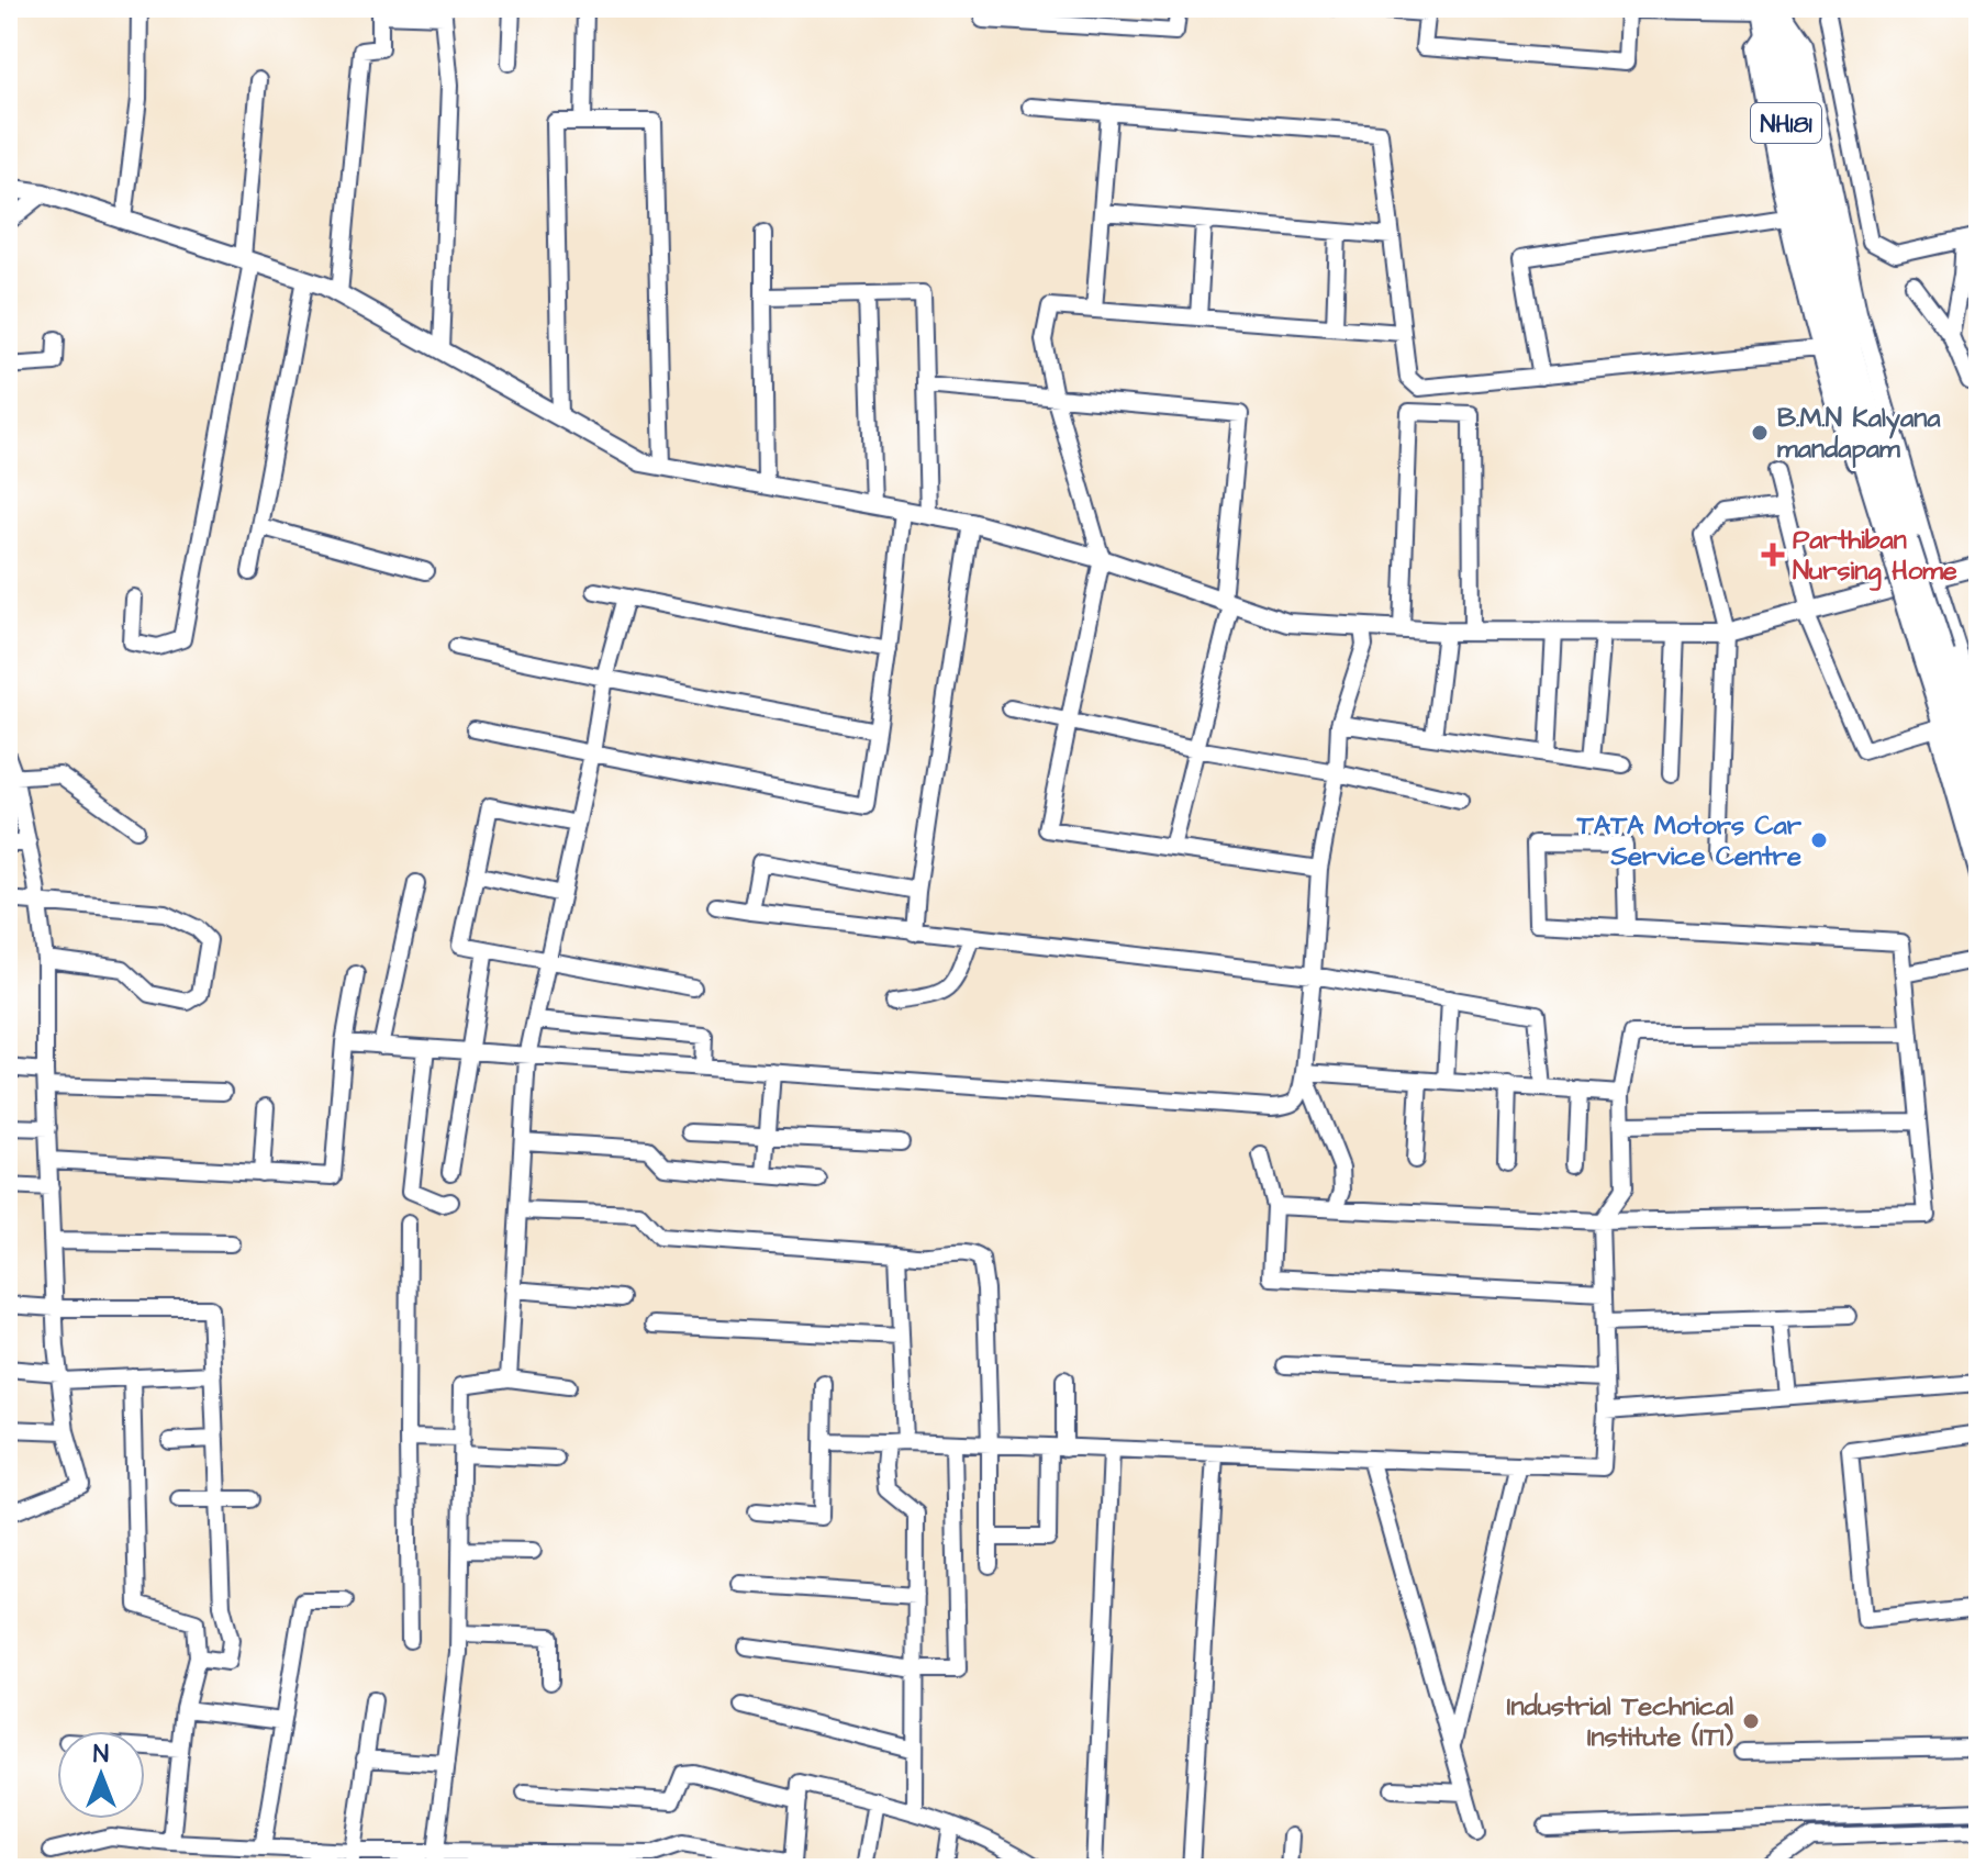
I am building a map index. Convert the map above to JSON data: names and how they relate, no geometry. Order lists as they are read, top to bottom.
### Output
{
  "streets": {
    "highway": ["NH181"]
  },
  "places": {
    "other": ["B.M.N Kalyana mandapam", "TATA Motors Car Service Centre", "Industrial Technical Institute (ITI)"],
    "health": ["Parthiban Nursing Home"]
  },
  "north": "top"
}
